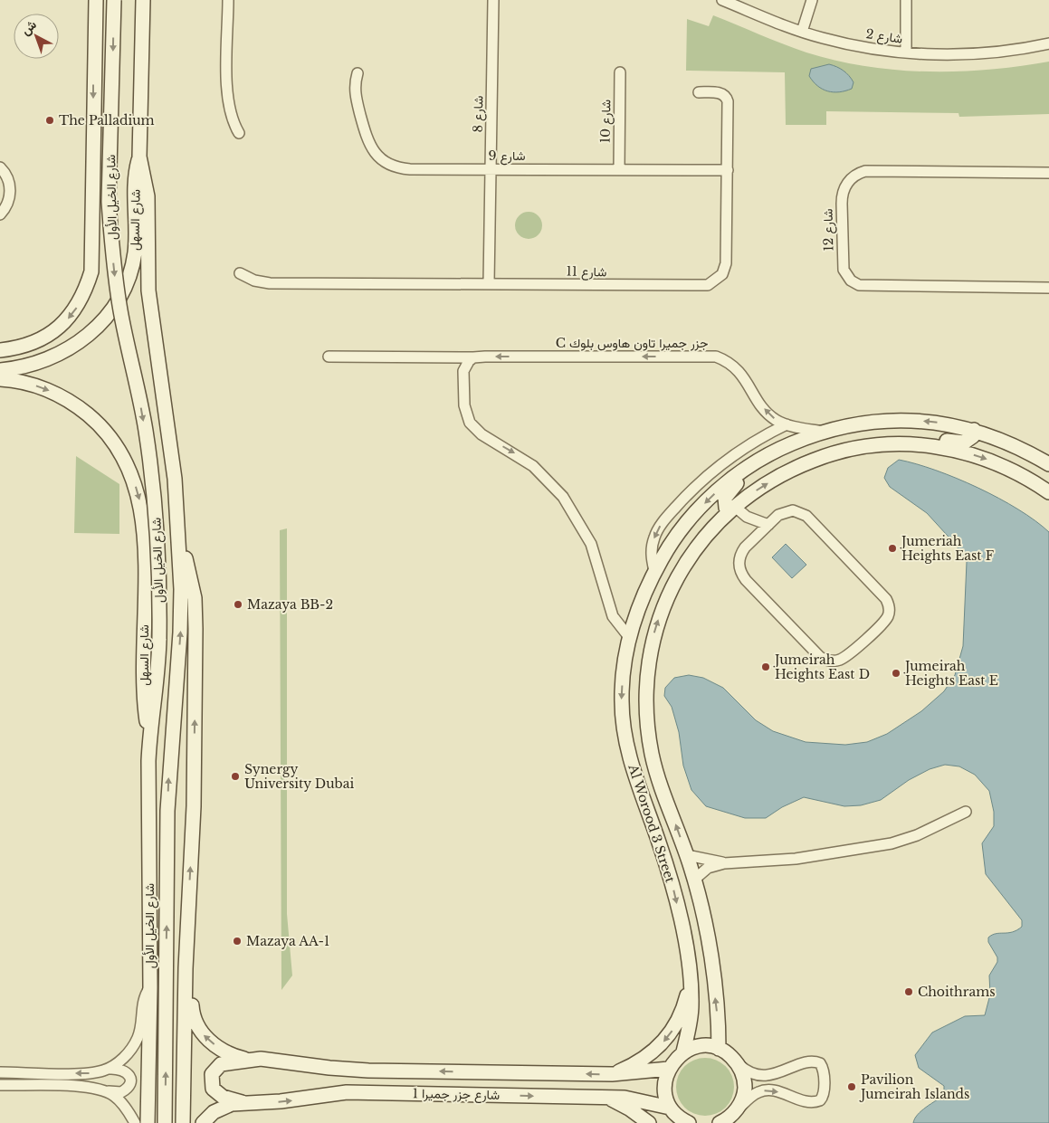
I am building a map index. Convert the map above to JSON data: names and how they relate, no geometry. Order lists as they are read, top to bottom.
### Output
{
  "streets": {
    "main road": [
      "شارع الخيل الأول",
      "شارع السهل",
      "Al Worood 3 Street",
      "شارع جزر جميرا 1"
    ],
    "street": [
      "شارع 2",
      "شارع 8",
      "شارع 10",
      "شارع 9",
      "شارع 12",
      "شارع 11",
      "C جزر جميرا تاون هاوس بلوك"
    ]
  },
  "crossings": [
    ["شارع 8", "شارع 9"],
    ["شارع 8", "شارع 11"],
    ["شارع 10", "شارع 9"],
    ["شارع 9", "شارع 11"],
    ["شارع الخيل الأول", "شارع السهل"],
    ["C جزر جميرا تاون هاوس بلوك", "Al Worood 3 Street"]
  ],
  "one_way": ["C جزر جميرا تاون هاوس بلوك"],
  "places": [
    "The Palladium",
    "Jumeriah Heights East F",
    "Mazaya BB-2",
    "Jumeirah Heights East D",
    "Jumeirah Heights East E",
    "Synergy University Dubai",
    "Mazaya AA-1",
    "Choithrams",
    "Pavilion Jumeirah Islands"
  ],
  "north": "top left"
}
